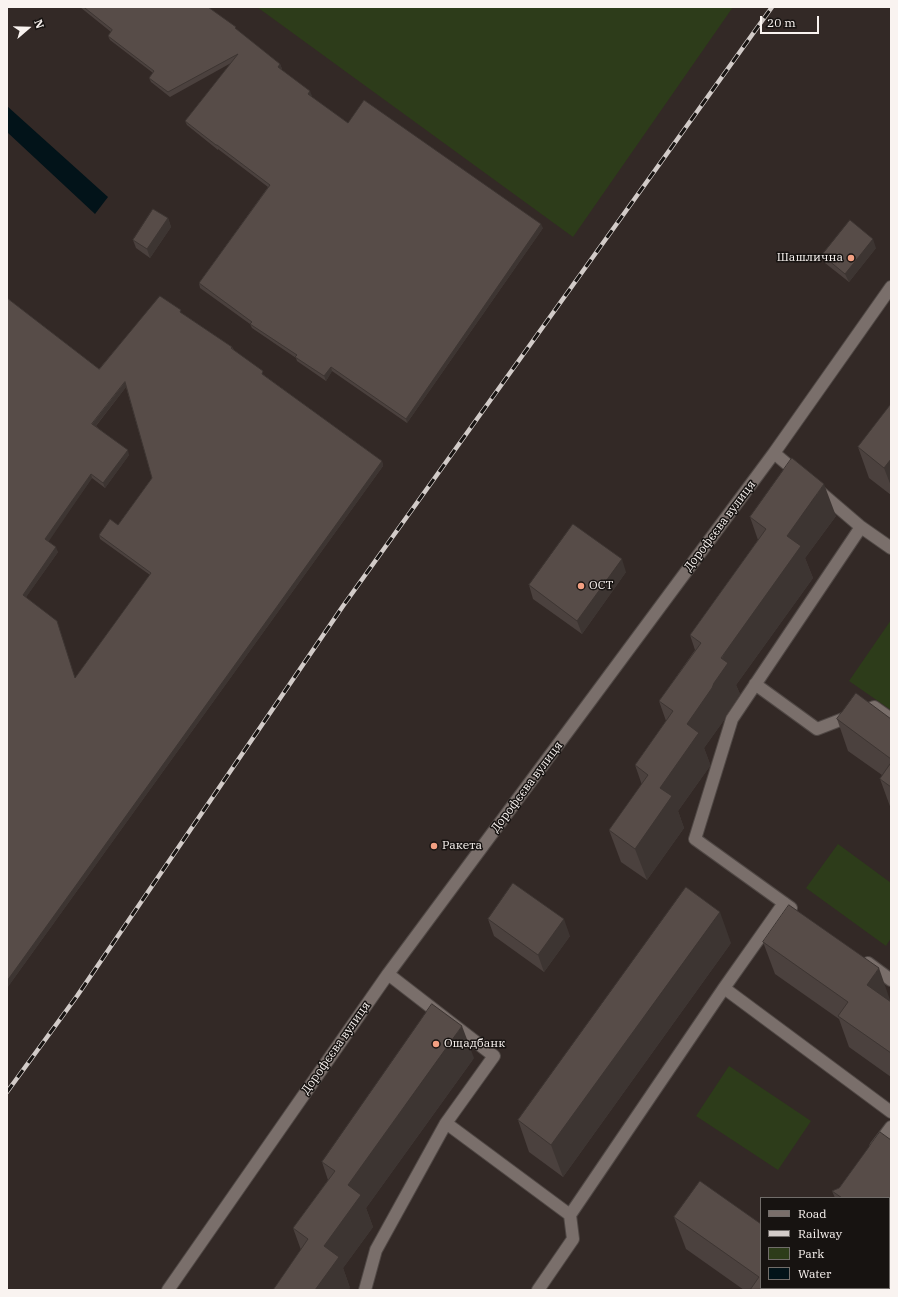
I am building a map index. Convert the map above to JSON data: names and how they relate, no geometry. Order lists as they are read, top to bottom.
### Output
{
  "streets": {
    "street": ["Дорофєєва вулиця"]
  },
  "places": [
    "Шашлична",
    "ОСТ",
    "Ракета",
    "Ощадбанк"
  ],
  "legend": [
    "Road",
    "Railway",
    "Park",
    "Water"
  ],
  "scale_bar": "20 m",
  "north": "right"
}
